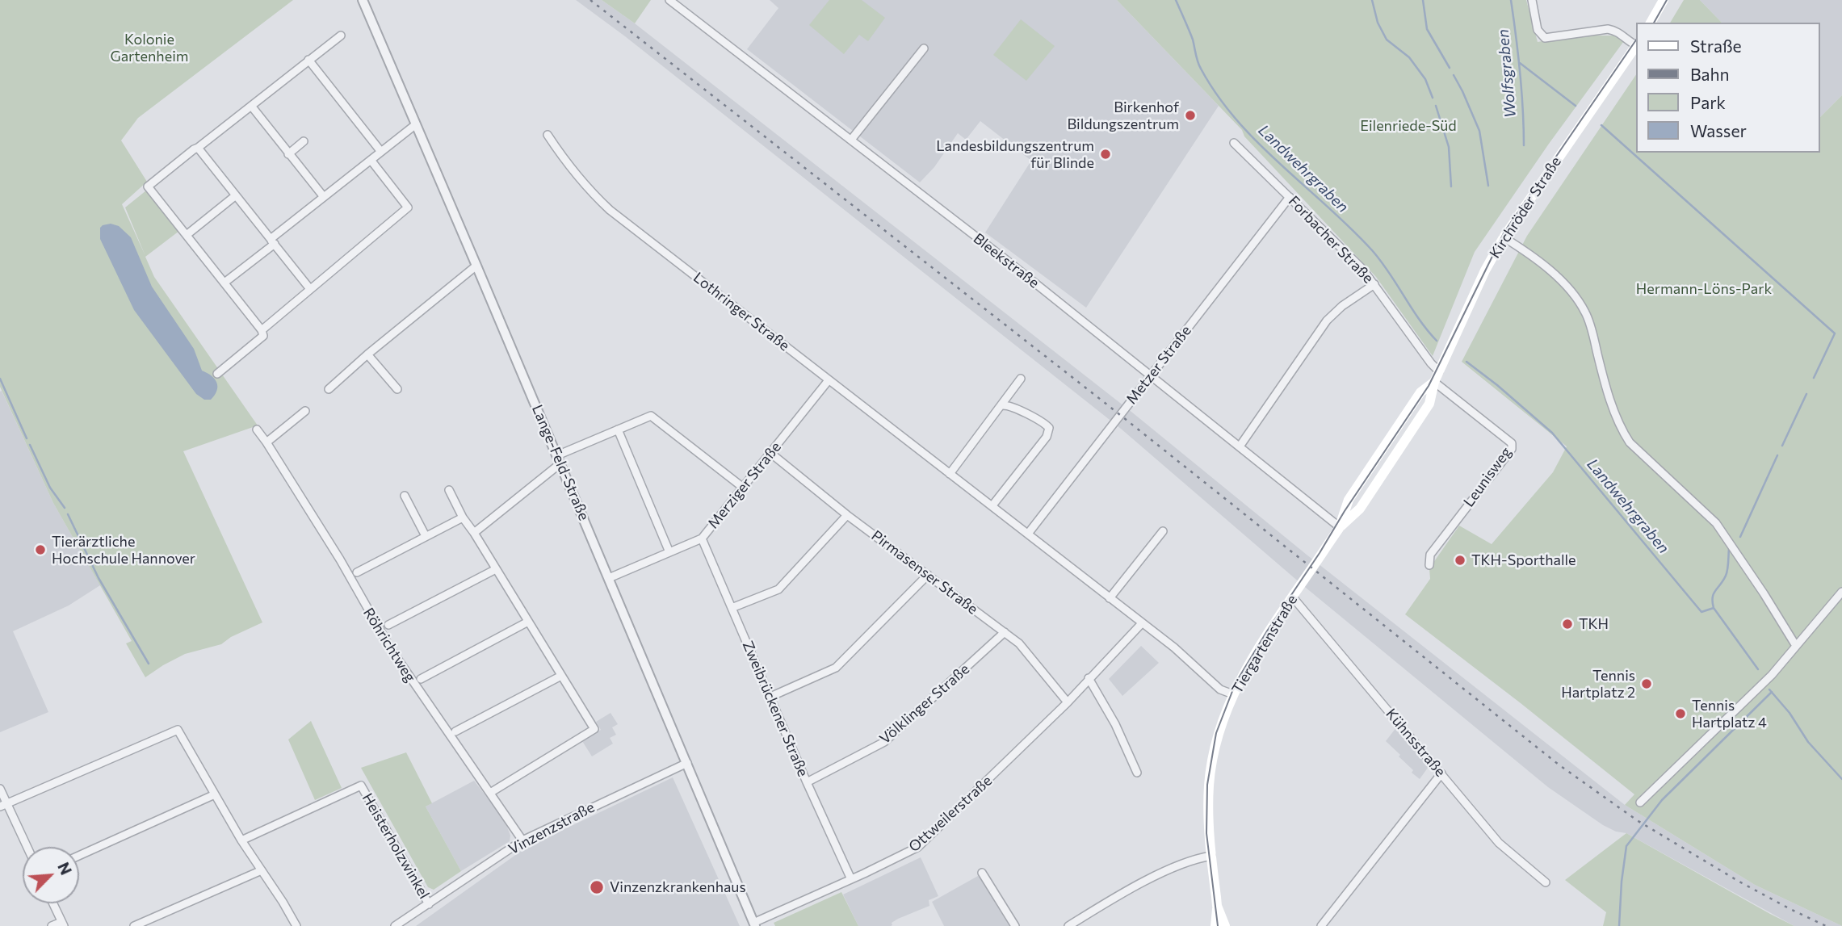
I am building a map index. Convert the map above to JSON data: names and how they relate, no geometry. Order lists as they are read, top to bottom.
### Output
{
  "streets": {
    "main road": ["Kirchröder Straße", "Tiergartenstraße"],
    "street": [
      "Forbacher Straße",
      "Bleekstraße",
      "Lothringer Straße",
      "Metzer Straße",
      "Lange-Feld-Straße",
      "Leunisweg",
      "Merziger Straße",
      "Pirmasenser Straße",
      "Röhrichtweg",
      "Völklinger Straße",
      "Zweibrückener Straße",
      "Kühnsstraße",
      "Ottweilerstraße",
      "Vinzenzstraße",
      "Heisterholzwinkel"
    ]
  },
  "crossings": [
    ["Kirchröder Straße", "Forbacher Straße"],
    ["Kirchröder Straße", "Leunisweg"],
    ["Kirchröder Straße", "Tiergartenstraße"],
    ["Forbacher Straße", "Metzer Straße"],
    ["Bleekstraße", "Metzer Straße"],
    ["Bleekstraße", "Tiergartenstraße"],
    ["Lothringer Straße", "Metzer Straße"],
    ["Lothringer Straße", "Merziger Straße"],
    ["Lothringer Straße", "Tiergartenstraße"],
    ["Lothringer Straße", "Ottweilerstraße"],
    ["Lange-Feld-Straße", "Merziger Straße"],
    ["Lange-Feld-Straße", "Ottweilerstraße"],
    ["Lange-Feld-Straße", "Vinzenzstraße"],
    ["Leunisweg", "Tiergartenstraße"],
    ["Merziger Straße", "Pirmasenser Straße"],
    ["Merziger Straße", "Zweibrückener Straße"],
    ["Pirmasenser Straße", "Völklinger Straße"],
    ["Pirmasenser Straße", "Ottweilerstraße"],
    ["Tiergartenstraße", "Kühnsstraße"],
    ["Röhrichtweg", "Vinzenzstraße"],
    ["Völklinger Straße", "Zweibrückener Straße"],
    ["Zweibrückener Straße", "Ottweilerstraße"],
    ["Vinzenzstraße", "Heisterholzwinkel"]
  ],
  "water": ["Wolfsgraben", "Landwehrgraben"],
  "parks": ["Kolonie Gartenheim", "Eilenriede-Süd", "Hermann-Löns-Park"],
  "places": [
    "Birkenhof Bildungszentrum",
    "Landesbildungszentrum für Blinde",
    "Tierärztliche Hochschule Hannover",
    "TKH-Sporthalle",
    "TKH",
    "Tennis Hartplatz 2",
    "Tennis Hartplatz 4",
    "Vinzenzkrankenhaus"
  ],
  "legend": [
    "Straße",
    "Bahn",
    "Park",
    "Wasser"
  ],
  "north": "top right"
}
